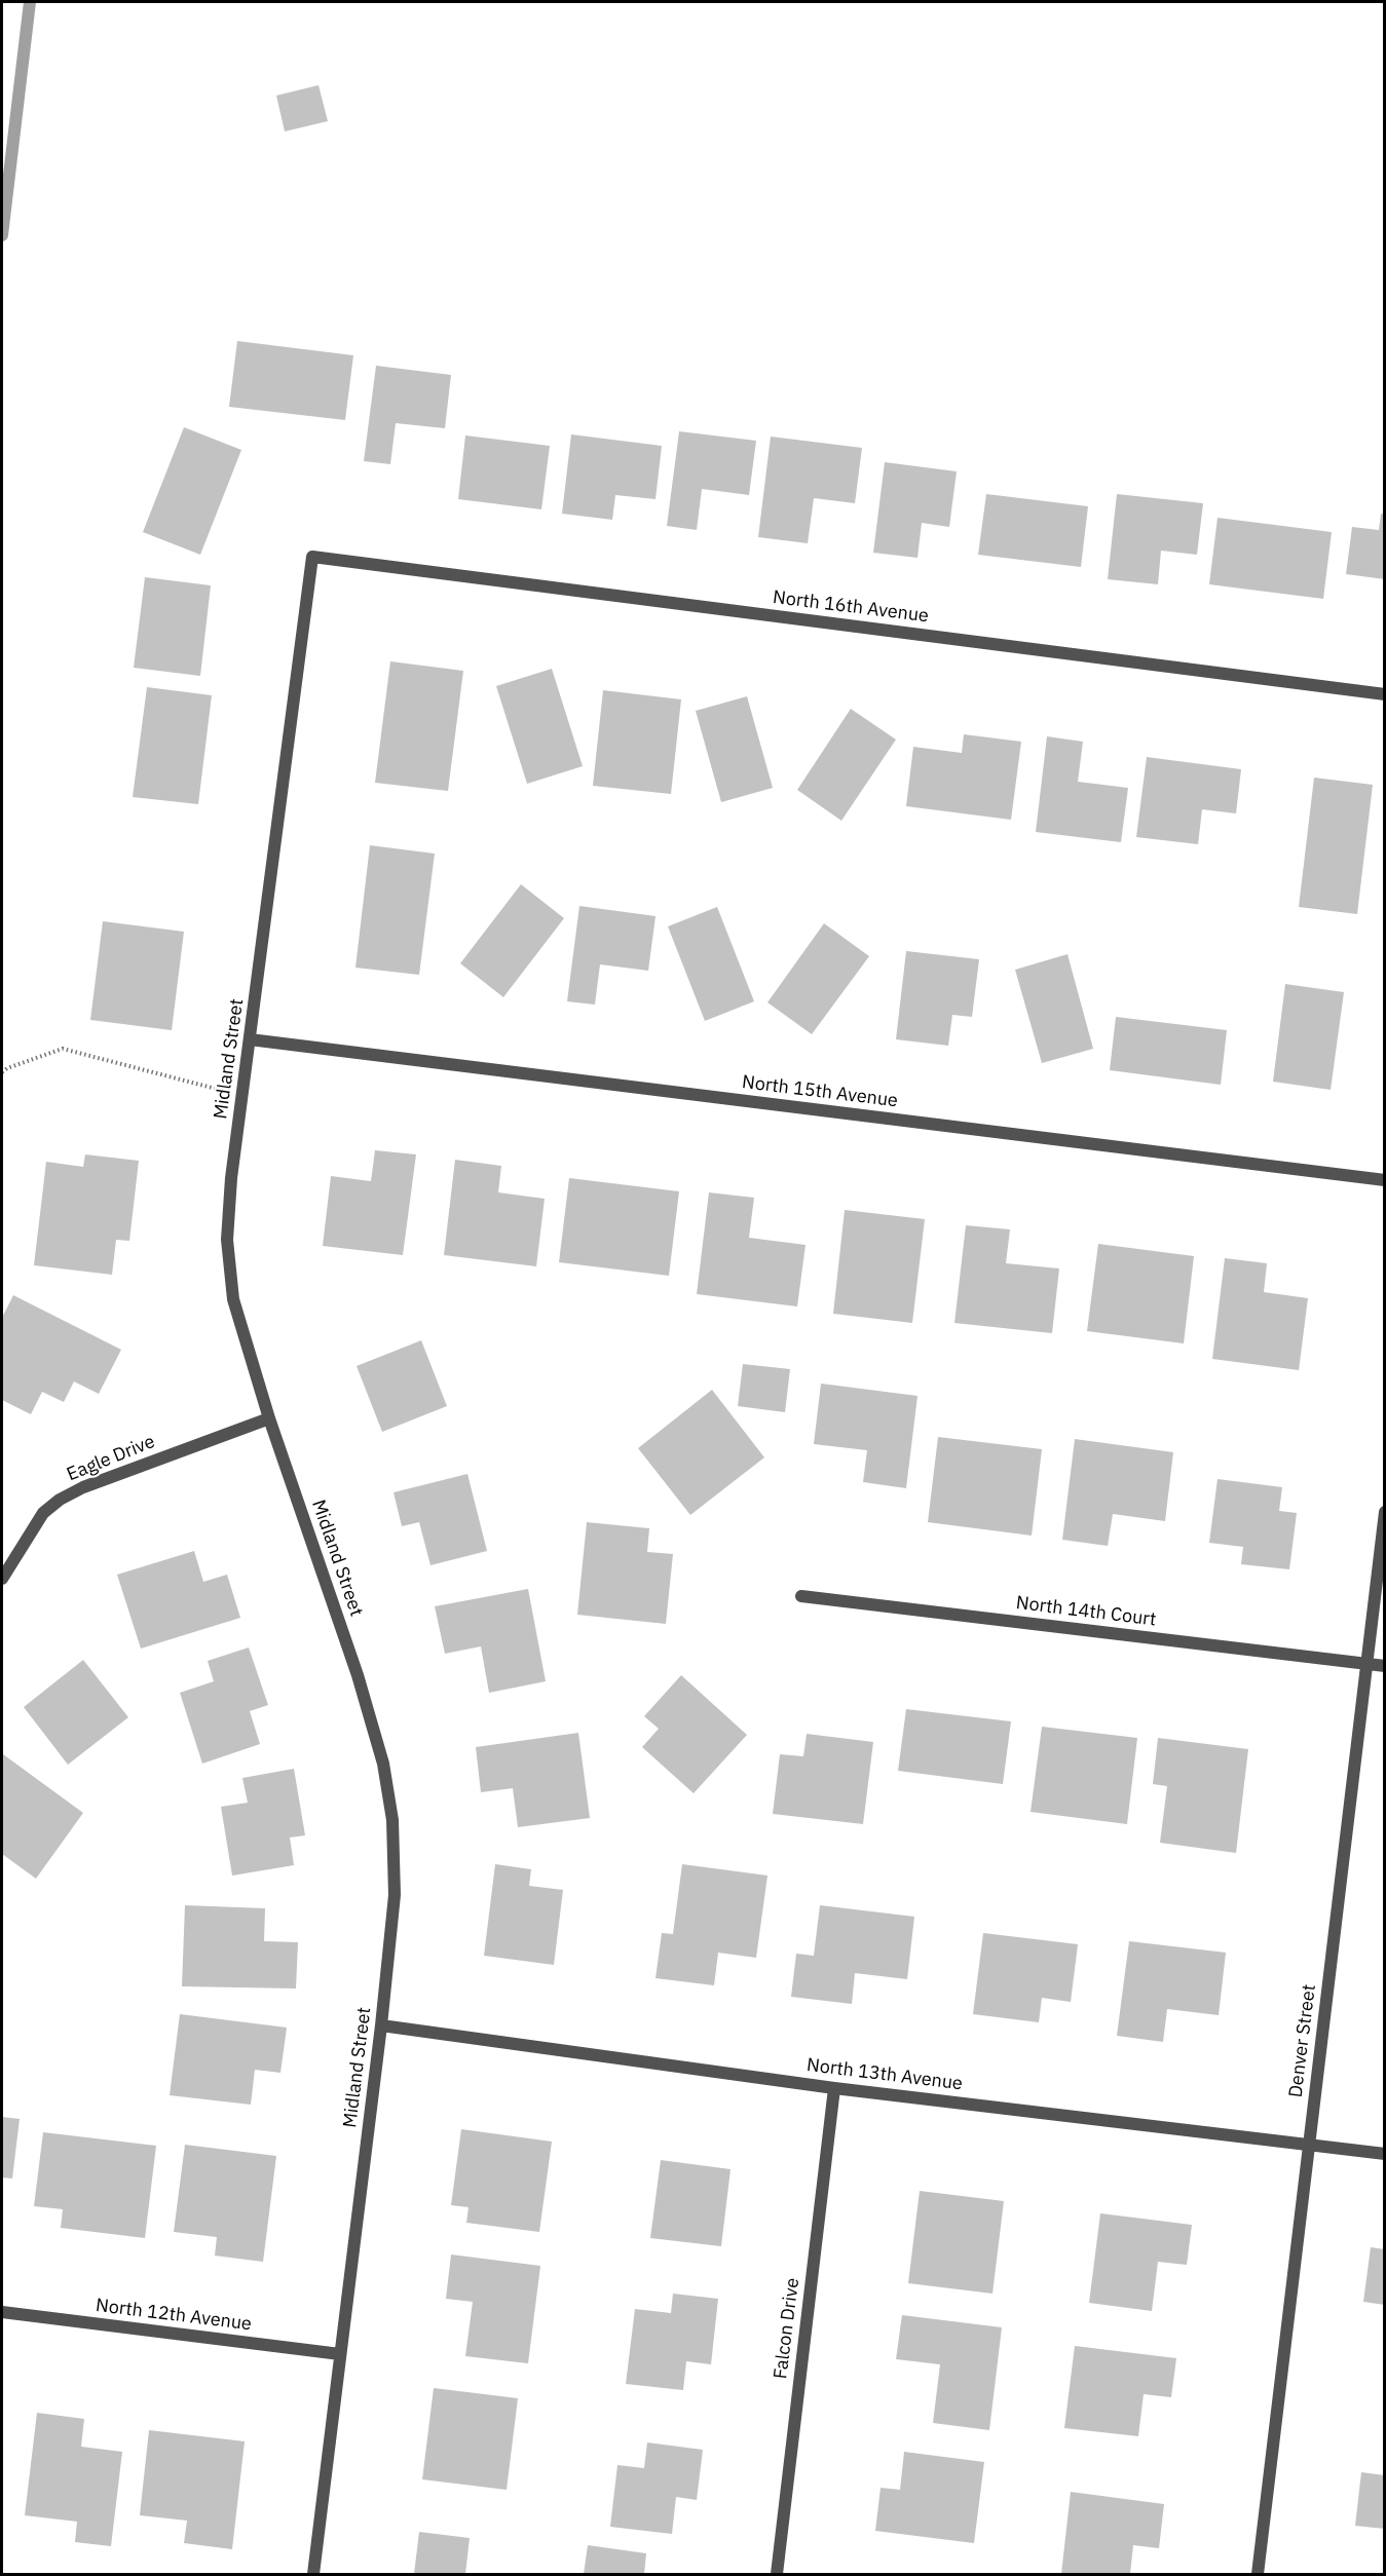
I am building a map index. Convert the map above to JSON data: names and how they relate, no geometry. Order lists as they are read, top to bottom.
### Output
{
  "streets": {
    "street": [
      "North 16th Avenue",
      "Midland Street",
      "North 15th Avenue",
      "Eagle Drive",
      "North 14th Court",
      "Denver Street",
      "North 13th Avenue",
      "North 12th Avenue",
      "Falcon Drive"
    ]
  },
  "crossings": [
    ["North 16th Avenue", "Midland Street"],
    ["Midland Street", "North 15th Avenue"],
    ["Midland Street", "Eagle Drive"],
    ["Midland Street", "North 13th Avenue"],
    ["Midland Street", "North 12th Avenue"],
    ["North 14th Court", "Denver Street"],
    ["Denver Street", "North 13th Avenue"],
    ["North 13th Avenue", "Falcon Drive"]
  ]
}
